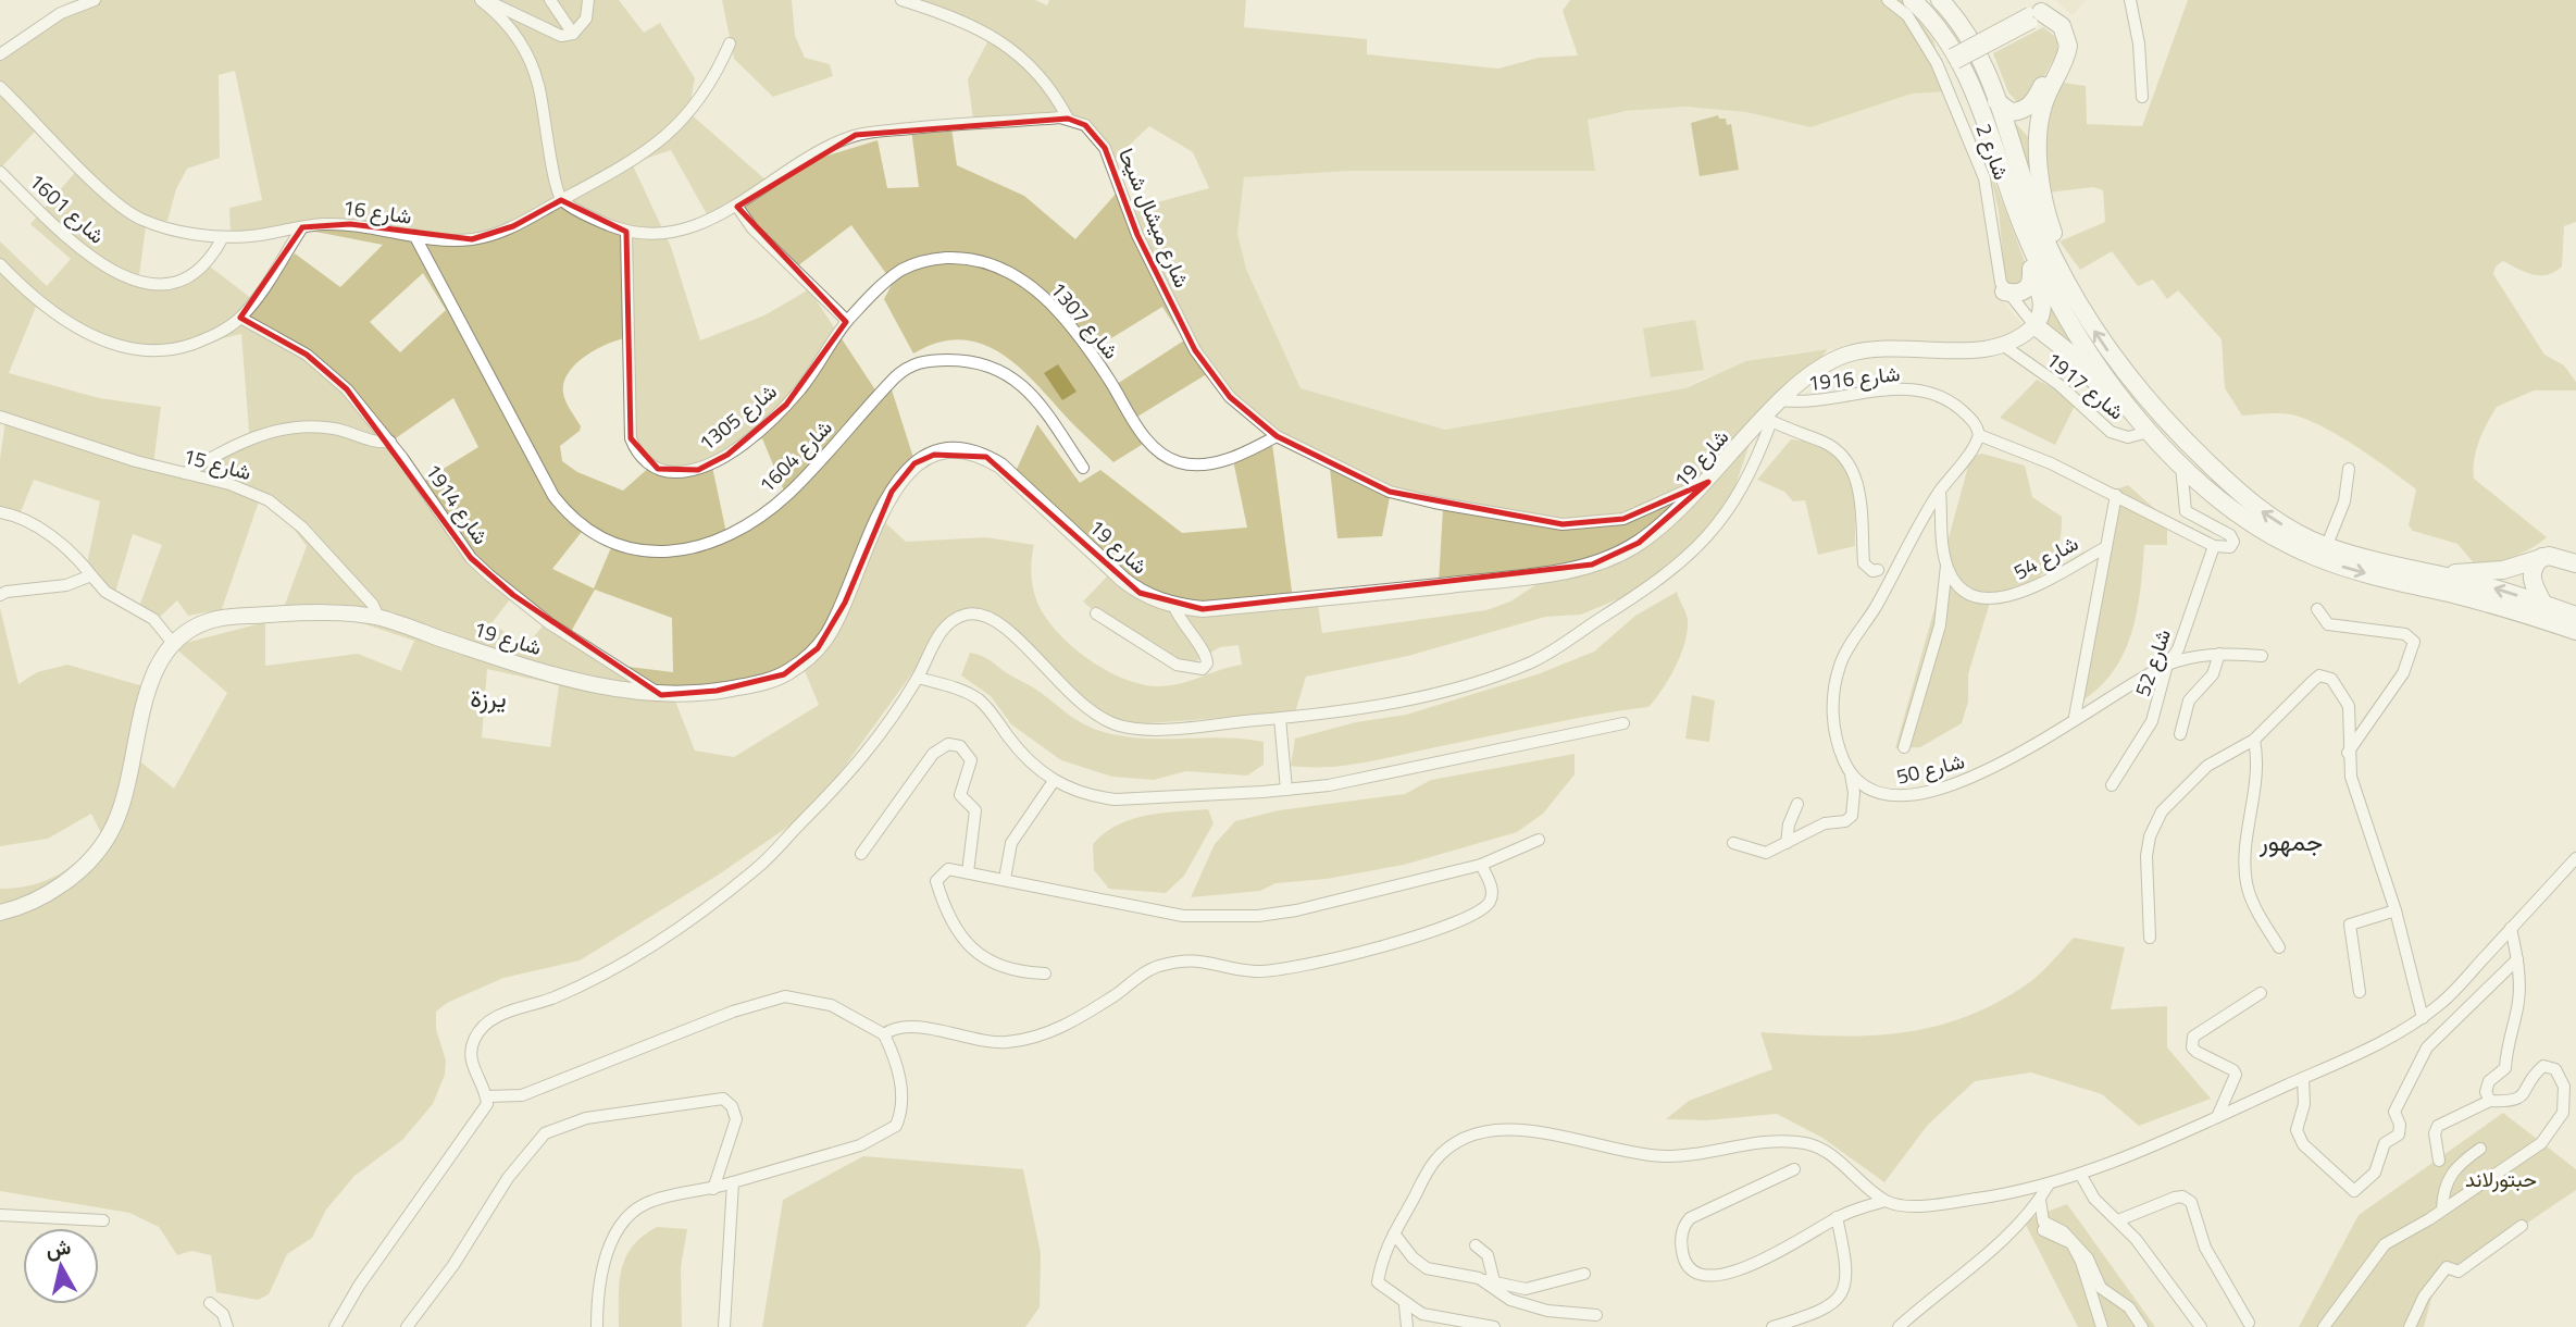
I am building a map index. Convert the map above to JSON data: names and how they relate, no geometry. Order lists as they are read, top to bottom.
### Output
{
  "streets": {
    "main road": ["شارع 19"],
    "street": [
      "شارع 2",
      "شارع 1601",
      "شارع 16",
      "شارع ميشال شيحا",
      "شارع 1307",
      "شارع 1916",
      "شارع 1917",
      "شارع 1305",
      "شارع 1604",
      "شارع 15",
      "شارع 1914",
      "شارع 54",
      "شارع 52",
      "شارع 50"
    ]
  },
  "crossings": [
    ["شارع 2", "شارع 19"],
    ["شارع 1601", "شارع 16"],
    ["شارع 16", "شارع 1604"],
    ["شارع ميشال شيحا", "شارع 1307"],
    ["شارع ميشال شيحا", "شارع 19"],
    ["شارع 1307", "شارع 1305"],
    ["شارع 1916", "شارع 19"],
    ["شارع 1916", "شارع 54"],
    ["شارع 1917", "شارع 19"],
    ["شارع 19", "شارع 15"],
    ["شارع 19", "شارع 1914"],
    ["شارع 52", "شارع 50"]
  ],
  "districts": ["يرزة", "جمهور"],
  "parks": ["حبتورلاند"],
  "north": "top"
}
